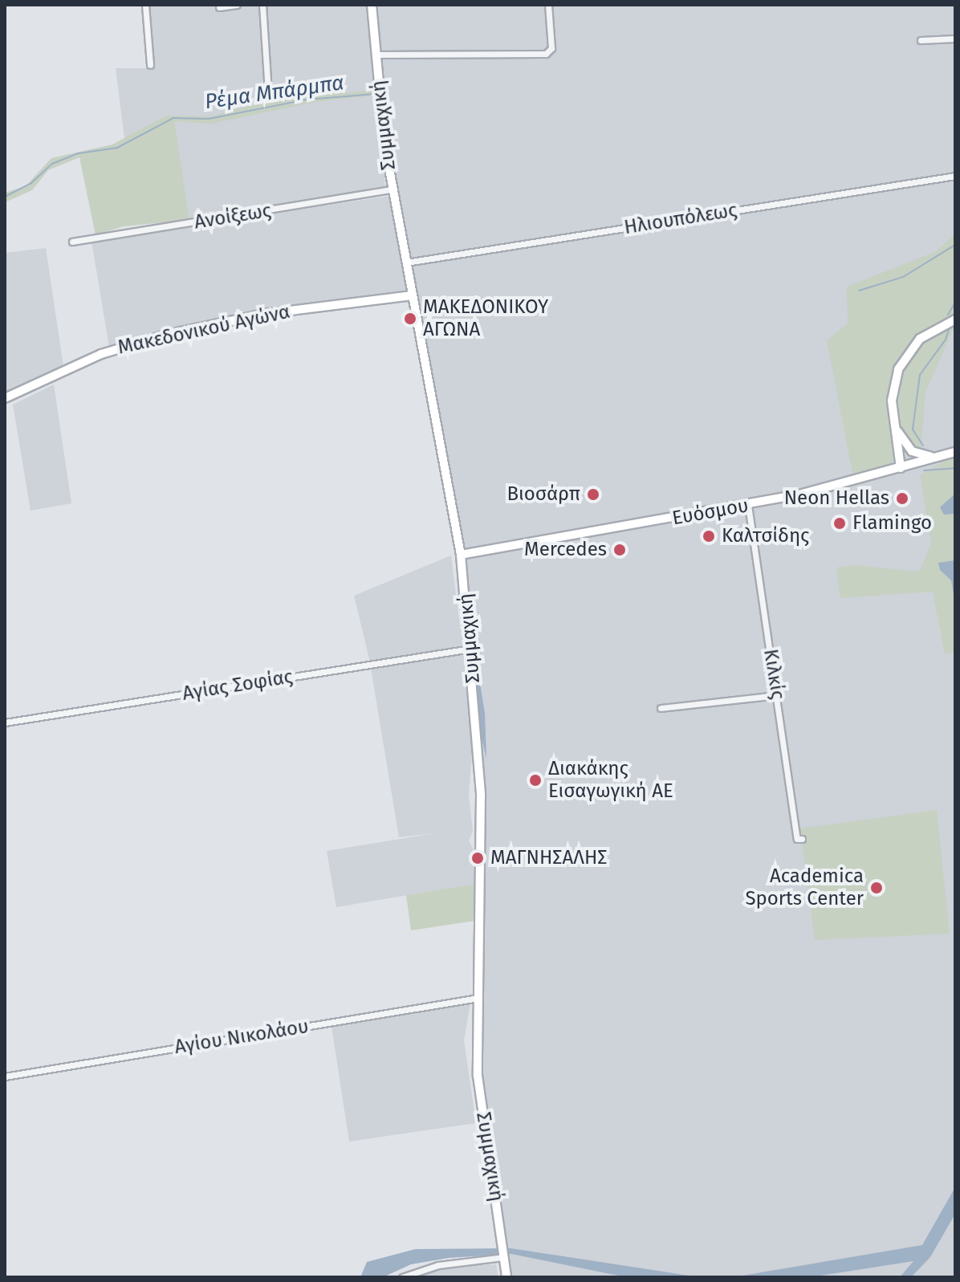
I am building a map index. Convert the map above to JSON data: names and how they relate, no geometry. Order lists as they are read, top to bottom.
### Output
{
  "streets": {
    "street": [
      "Συμμαχική",
      "Ανοίξεως",
      "Ηλιουπόλεως",
      "Μακεδονικού Αγώνα",
      "Ευόσμου",
      "Κιλκίς",
      "Αγίας Σοφίας",
      "Αγίου Νικολάου"
    ]
  },
  "crossings": [
    ["Συμμαχική", "Ανοίξεως"],
    ["Συμμαχική", "Ηλιουπόλεως"],
    ["Συμμαχική", "Μακεδονικού Αγώνα"],
    ["Συμμαχική", "Ευόσμου"],
    ["Συμμαχική", "Αγίας Σοφίας"],
    ["Συμμαχική", "Αγίου Νικολάου"],
    ["Ευόσμου", "Κιλκίς"]
  ],
  "water": ["Ρέμα Μπάρμπα"],
  "places": [
    "ΜΑΚΕΔΟΝΙΚΟΥ ΑΓΩΝΑ",
    "Βιοσάρπ",
    "Neon Hellas",
    "Flamingo",
    "Καλτσίδης",
    "Mercedes",
    "Διακάκης Εισαγωγική ΑΕ",
    "ΜΑΓΝΗΣΑΛΗΣ",
    "Academica Sports Center"
  ]
}
